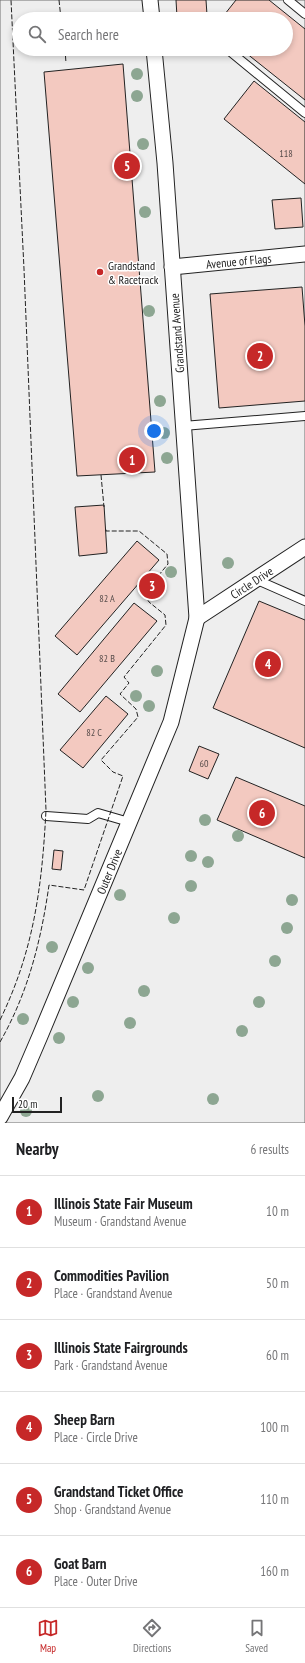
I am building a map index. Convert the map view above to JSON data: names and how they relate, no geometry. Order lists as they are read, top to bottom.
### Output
{
  "streets": {
    "street": [
      "Avenue of Flags",
      "Grandstand Avenue",
      "Circle Drive",
      "Outer Drive"
    ]
  },
  "crossings": [
    ["Avenue of Flags", "Grandstand Avenue"],
    ["Grandstand Avenue", "Circle Drive"],
    ["Grandstand Avenue", "Outer Drive"],
    ["Circle Drive", "Outer Drive"]
  ],
  "places": ["Grandstand & Racetrack"],
  "house_numbers": [
    "118",
    "82 A",
    "82 B",
    "82 C",
    "60"
  ],
  "scale_bar": "20 m",
  "page": {
    "search": "Search here",
    "pins": [
      "5",
      "2",
      "1",
      "3",
      "4",
      "6"
    ],
    "scale": "20 m",
    "heading": ["Nearby", "6 results"],
    "list": [
      {
        "mark": "1",
        "name": "Illinois State Fair Museum",
        "note": "Museum · Grandstand Avenue",
        "value": "10 m"
      },
      {
        "mark": "2",
        "name": "Commodities Pavilion",
        "note": "Place · Grandstand Avenue",
        "value": "50 m"
      },
      {
        "mark": "3",
        "name": "Illinois State Fairgrounds",
        "note": "Park · Grandstand Avenue",
        "value": "60 m"
      },
      {
        "mark": "4",
        "name": "Sheep Barn",
        "note": "Place · Circle Drive",
        "value": "100 m"
      },
      {
        "mark": "5",
        "name": "Grandstand Ticket Office",
        "note": "Shop · Grandstand Avenue",
        "value": "110 m"
      },
      {
        "mark": "6",
        "name": "Goat Barn",
        "note": "Place · Outer Drive",
        "value": "160 m"
      }
    ],
    "nav": ["Map", "Directions", "Saved"]
  }
}
